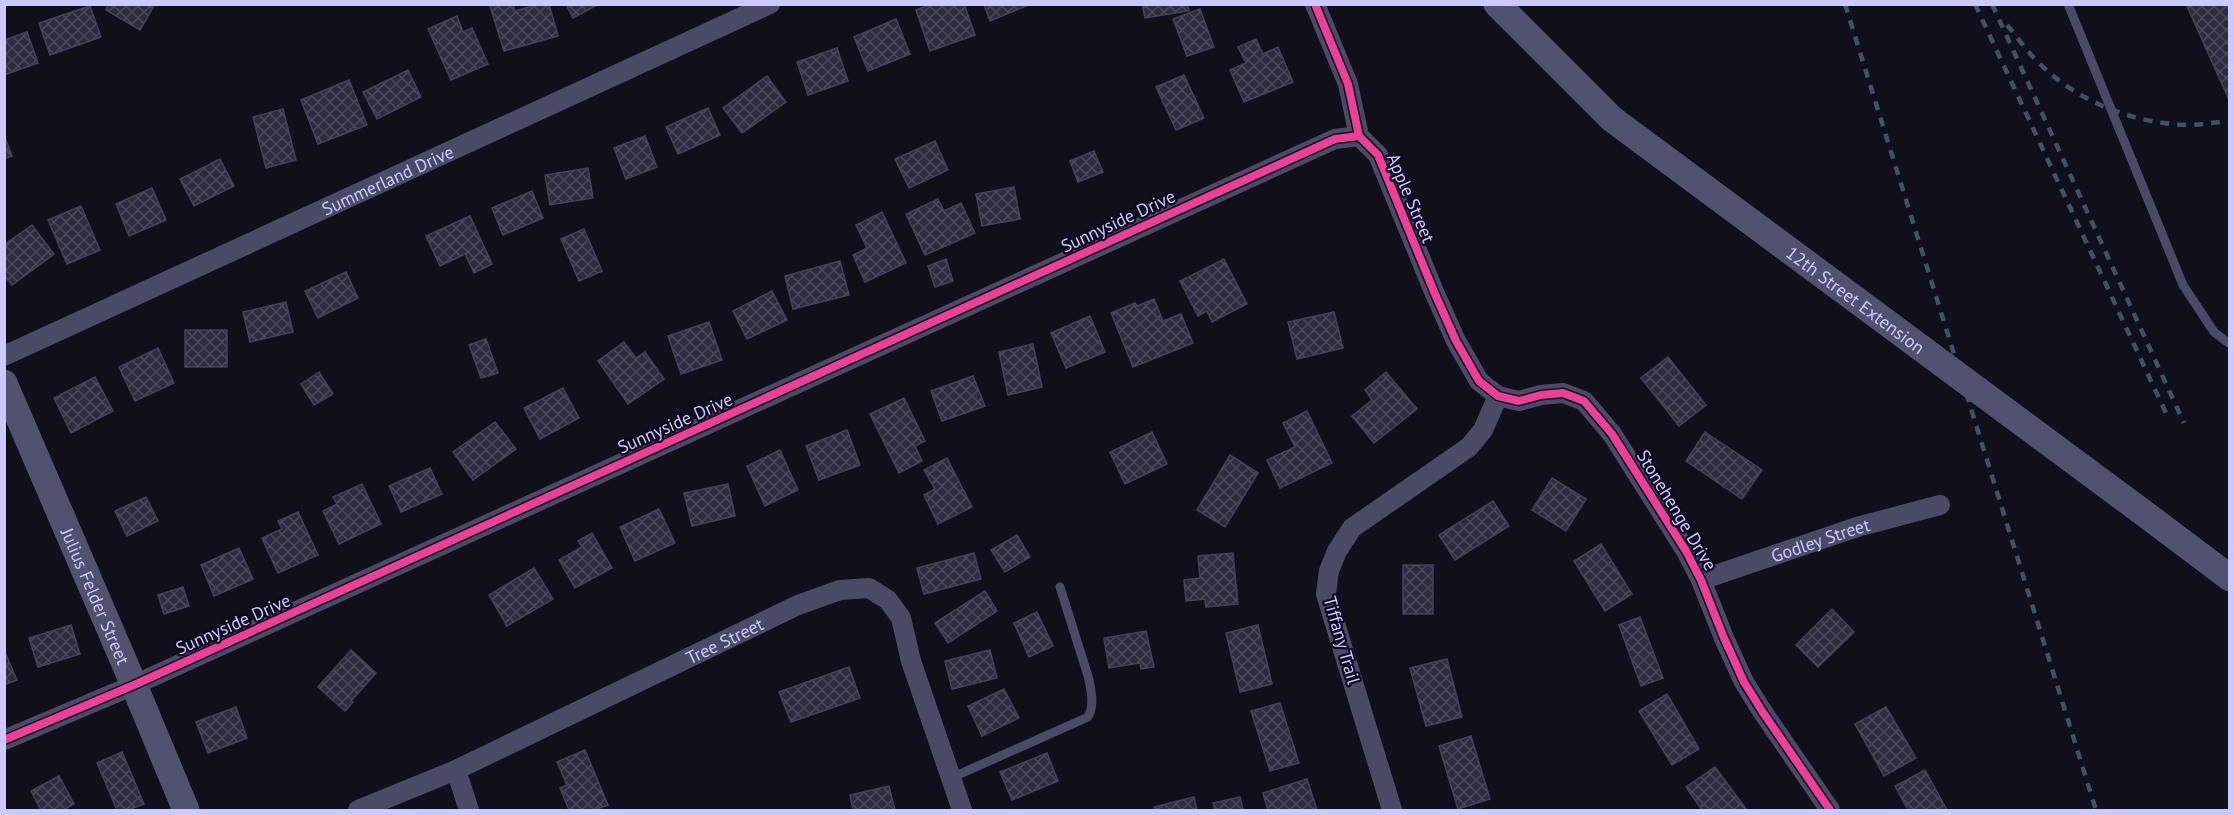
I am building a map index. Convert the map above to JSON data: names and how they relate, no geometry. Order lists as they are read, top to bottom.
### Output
{
  "streets": {
    "main road": ["12th Street Extension", "Julius Felder Street"],
    "street": [
      "Summerland Drive",
      "Apple Street",
      "Sunnyside Drive",
      "Stonehenge Drive",
      "Godley Street",
      "Tiffany Trail",
      "Tree Street"
    ]
  },
  "crossings": [
    ["Apple Street", "Sunnyside Drive"],
    ["Apple Street", "Stonehenge Drive"],
    ["Apple Street", "Tiffany Trail"],
    ["Sunnyside Drive", "Julius Felder Street"],
    ["Stonehenge Drive", "Godley Street"],
    ["Stonehenge Drive", "Tiffany Trail"]
  ]
}
